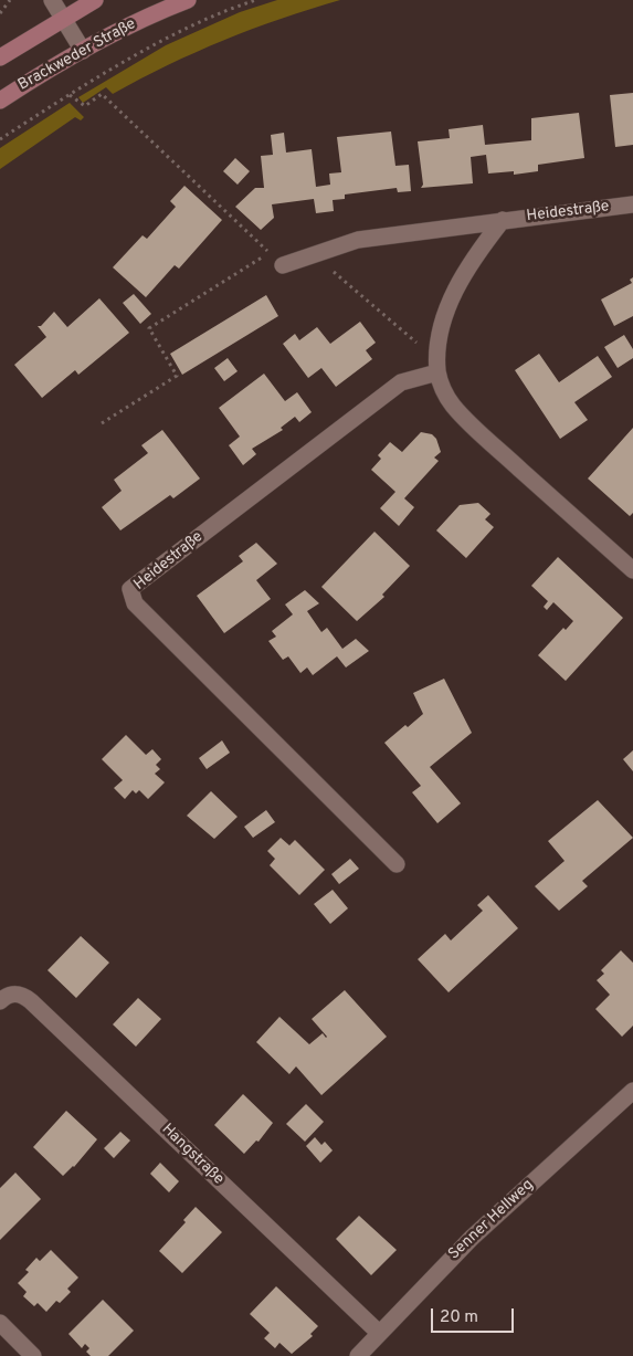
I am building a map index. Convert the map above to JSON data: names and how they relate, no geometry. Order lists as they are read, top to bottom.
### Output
{
  "streets": {
    "main road": ["Brackweder Straße"],
    "street": ["Heidestraße", "Hangstraße", "Senner Hellweg"]
  },
  "crossings": [
    ["Hangstraße", "Senner Hellweg"]
  ],
  "scale_bar": "20 m"
}
